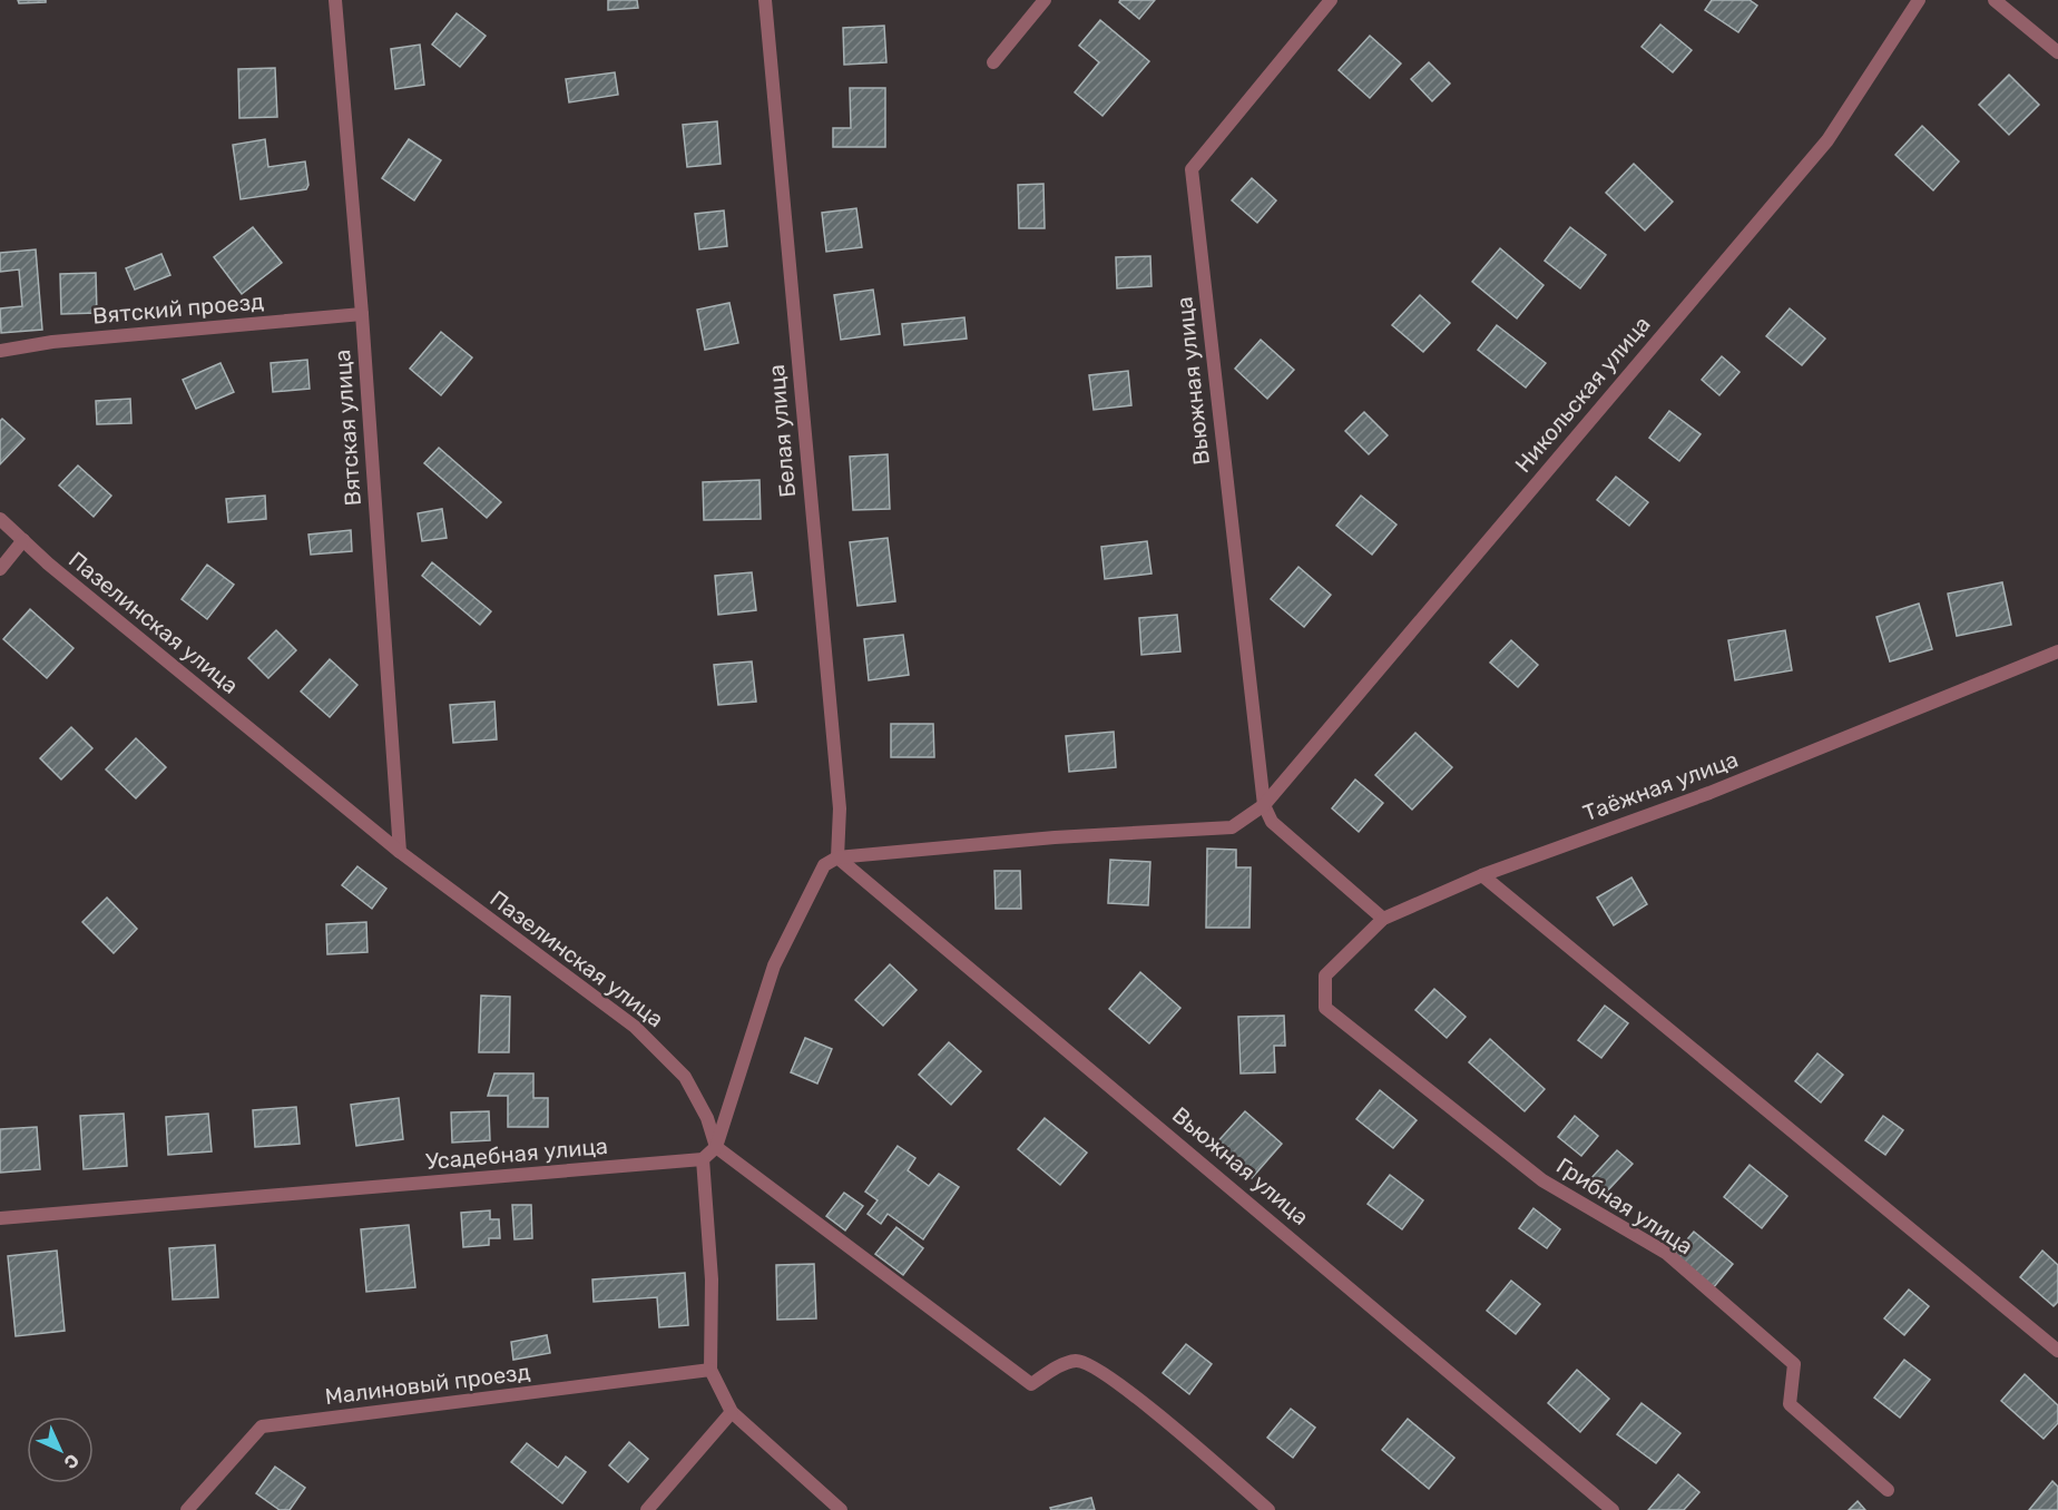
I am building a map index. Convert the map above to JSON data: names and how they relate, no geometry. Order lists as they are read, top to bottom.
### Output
{
  "streets": {
    "street": [
      "Вятский проезд",
      "Вьюжная улица",
      "Никольская улица",
      "Вятская улица",
      "Белая улица",
      "Пазелинская улица",
      "Таёжная улица",
      "Усадебная улица",
      "Грибная улица",
      "Малиновый проезд"
    ]
  },
  "crossings": [
    ["Вятский проезд", "Вятская улица"],
    ["Вьюжная улица", "Никольская улица"],
    ["Вьюжная улица", "Белая улица"],
    ["Никольская улица", "Белая улица"],
    ["Вятская улица", "Пазелинская улица"],
    ["Таёжная улица", "Грибная улица"]
  ],
  "north": "bottom right"
}
